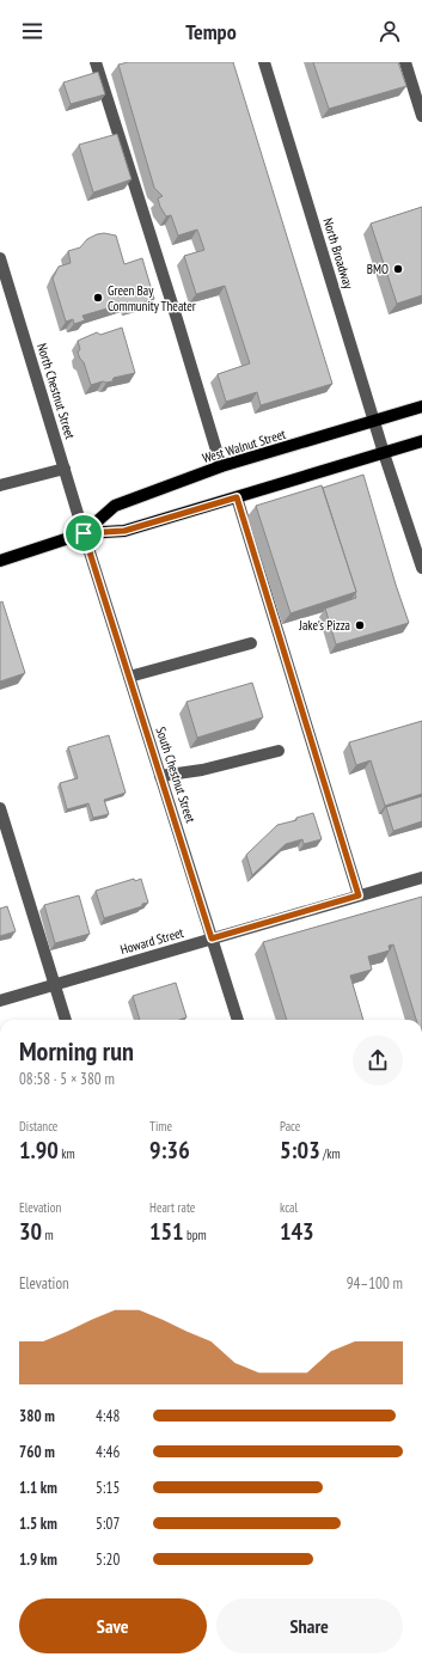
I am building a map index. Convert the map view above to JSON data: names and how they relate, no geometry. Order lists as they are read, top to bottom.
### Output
{
  "streets": {
    "main road": ["West Walnut Street"],
    "street": [
      "North Broadway",
      "North Chestnut Street",
      "South Chestnut Street",
      "Howard Street"
    ]
  },
  "crossings": [
    ["North Broadway", "West Walnut Street"],
    ["North Chestnut Street", "West Walnut Street"],
    ["North Chestnut Street", "South Chestnut Street"],
    ["West Walnut Street", "South Chestnut Street"],
    ["South Chestnut Street", "Howard Street"]
  ],
  "places": ["BMO", "Green Bay Community Theater", "Jake's Pizza"],
  "page": {
    "header": "Tempo",
    "heading": ["Morning run", "08:58 · 5 × 380 m"],
    "stats": [
      ["Distance", "1.90 km"],
      ["Time", "9:36"],
      ["Pace", "5:03 /km"],
      ["Elevation", "30 m"],
      ["Heart rate", "151 bpm"],
      ["kcal", "143"]
    ],
    "chart": ["Elevation", "94–100 m"],
    "list": [
      {
        "name": "380 m",
        "note": "4:48"
      },
      {
        "name": "760 m",
        "note": "4:46"
      },
      {
        "name": "1.1 km",
        "note": "5:15"
      },
      {
        "name": "1.5 km",
        "note": "5:07"
      },
      {
        "name": "1.9 km",
        "note": "5:20"
      }
    ],
    "buttons": ["Save", "Share"]
  }
}
